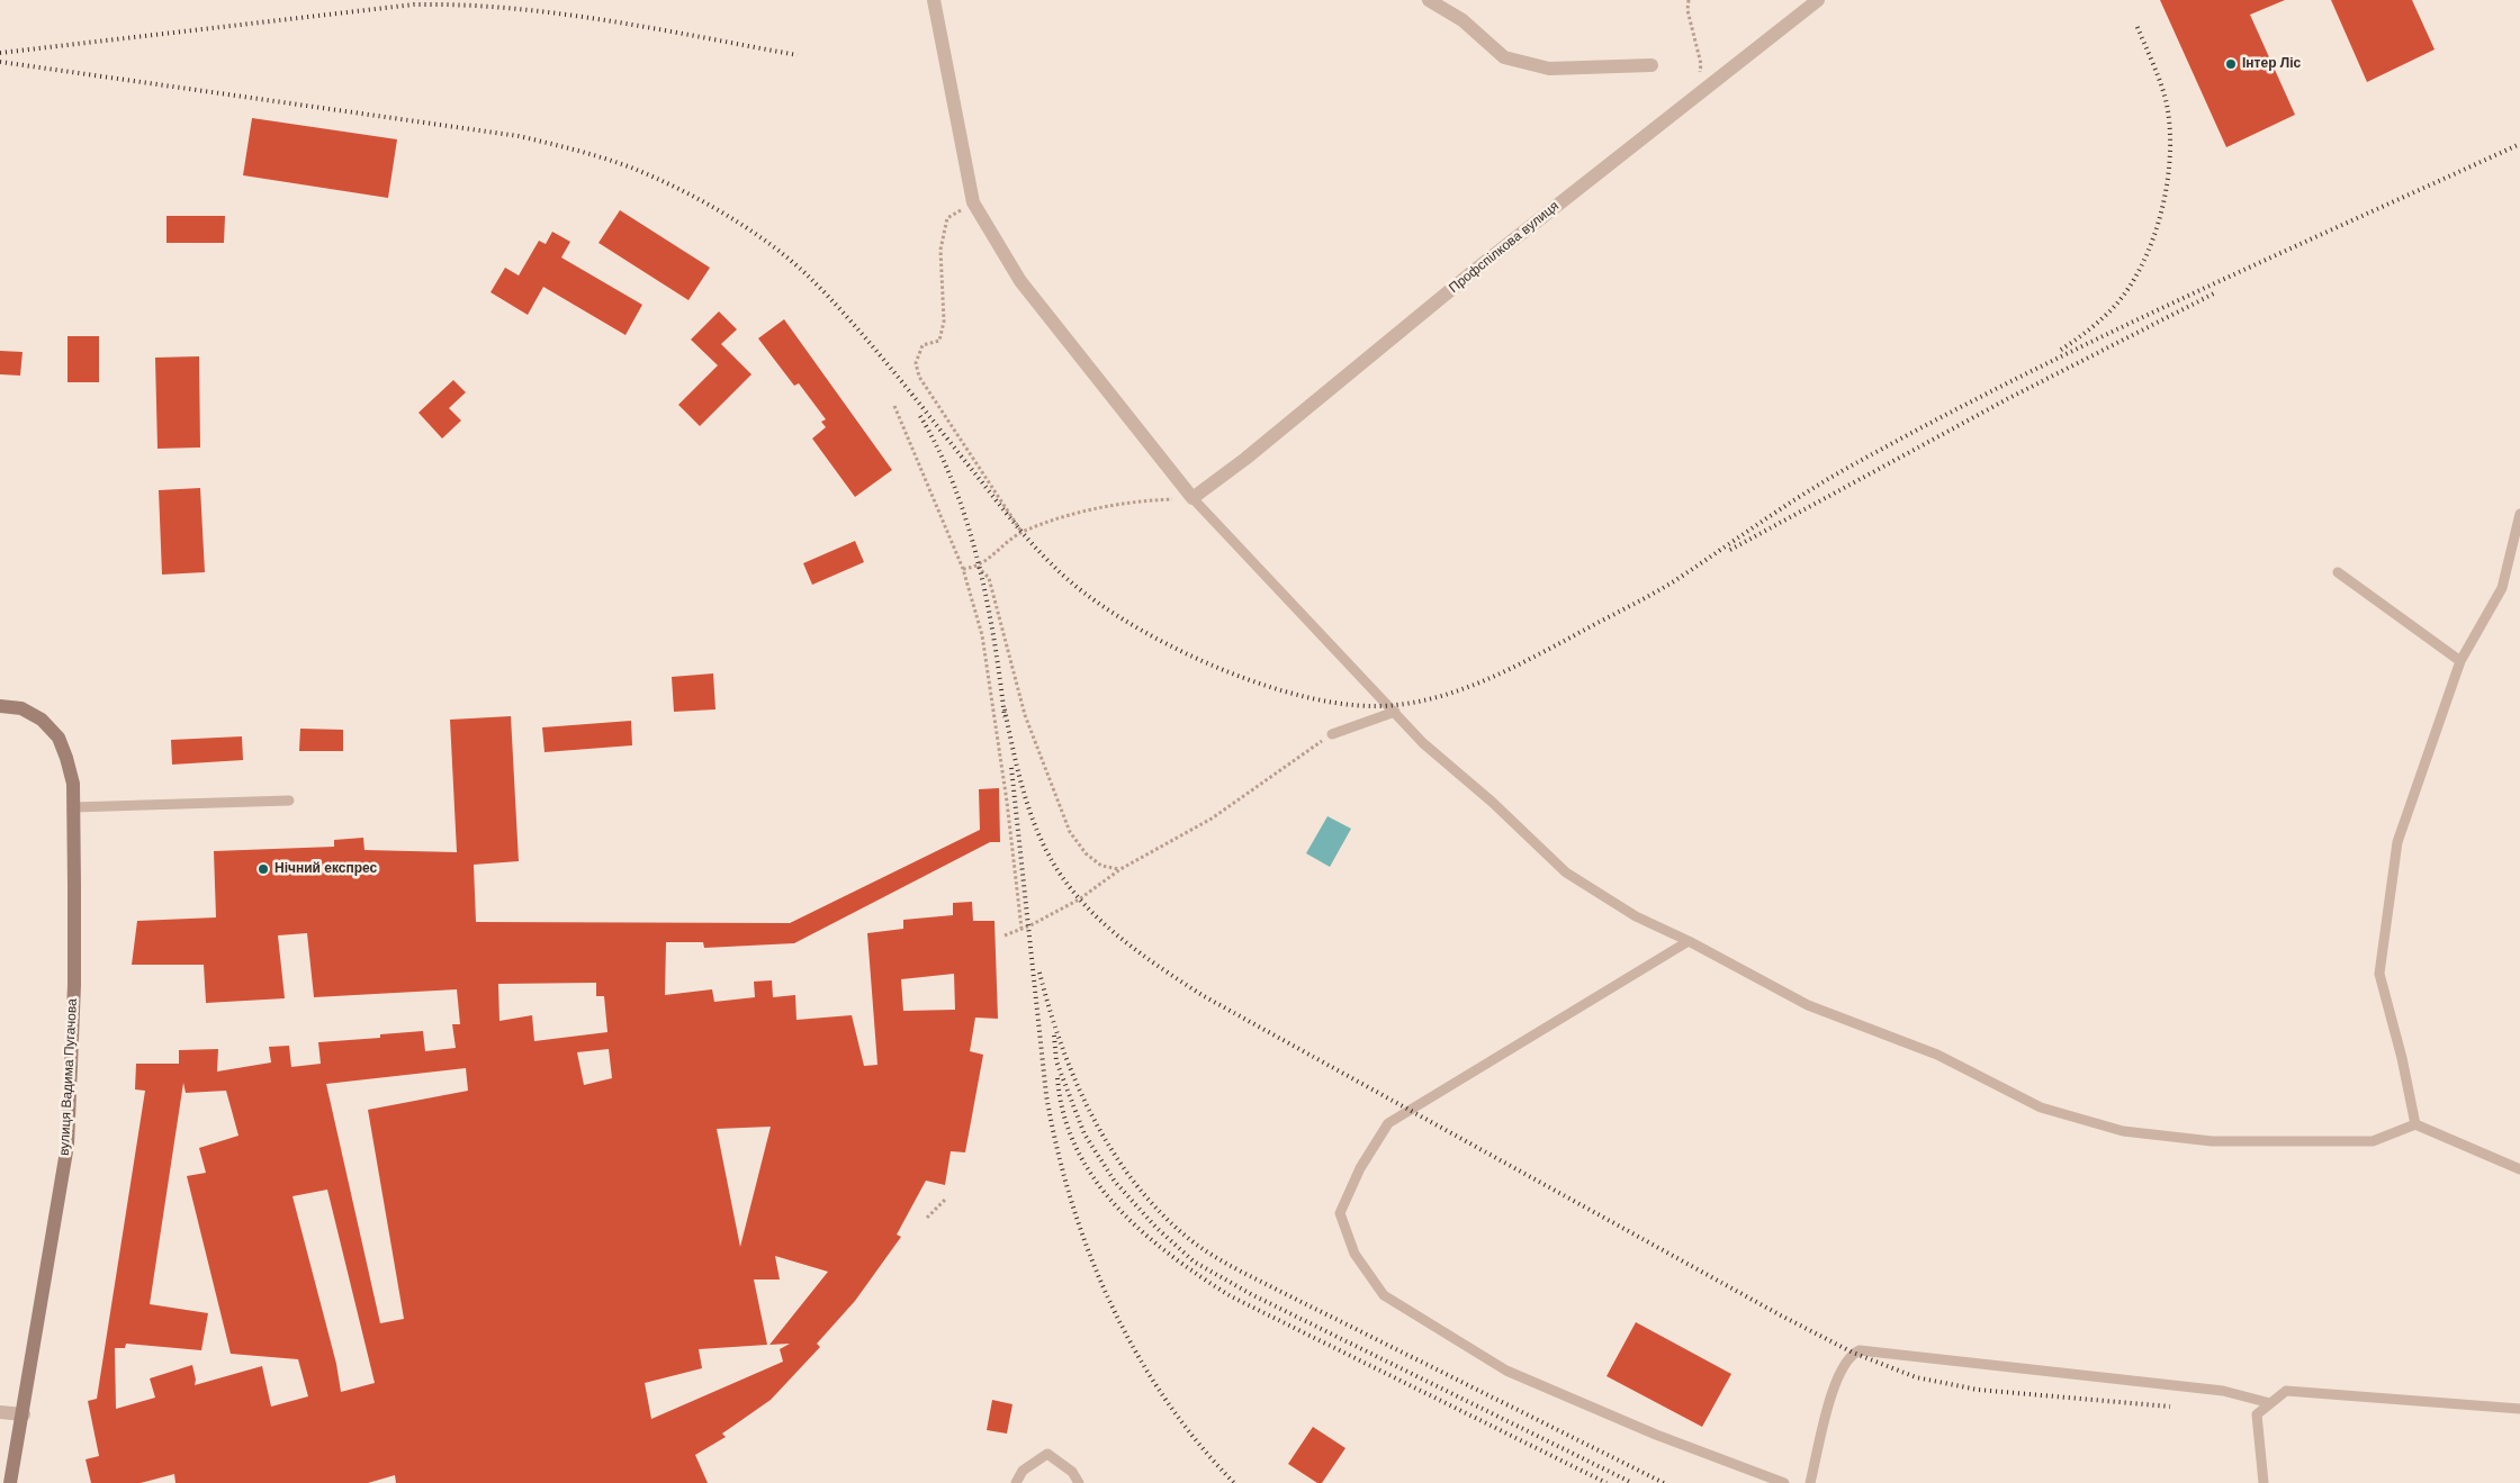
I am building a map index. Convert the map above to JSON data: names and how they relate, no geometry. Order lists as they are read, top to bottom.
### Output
{
  "streets": {
    "street": ["Профспілкова вулиця", "вулиця Вадима Пугачова"]
  },
  "places": ["Інтер Ліс", "Нічний експрес"]
}
